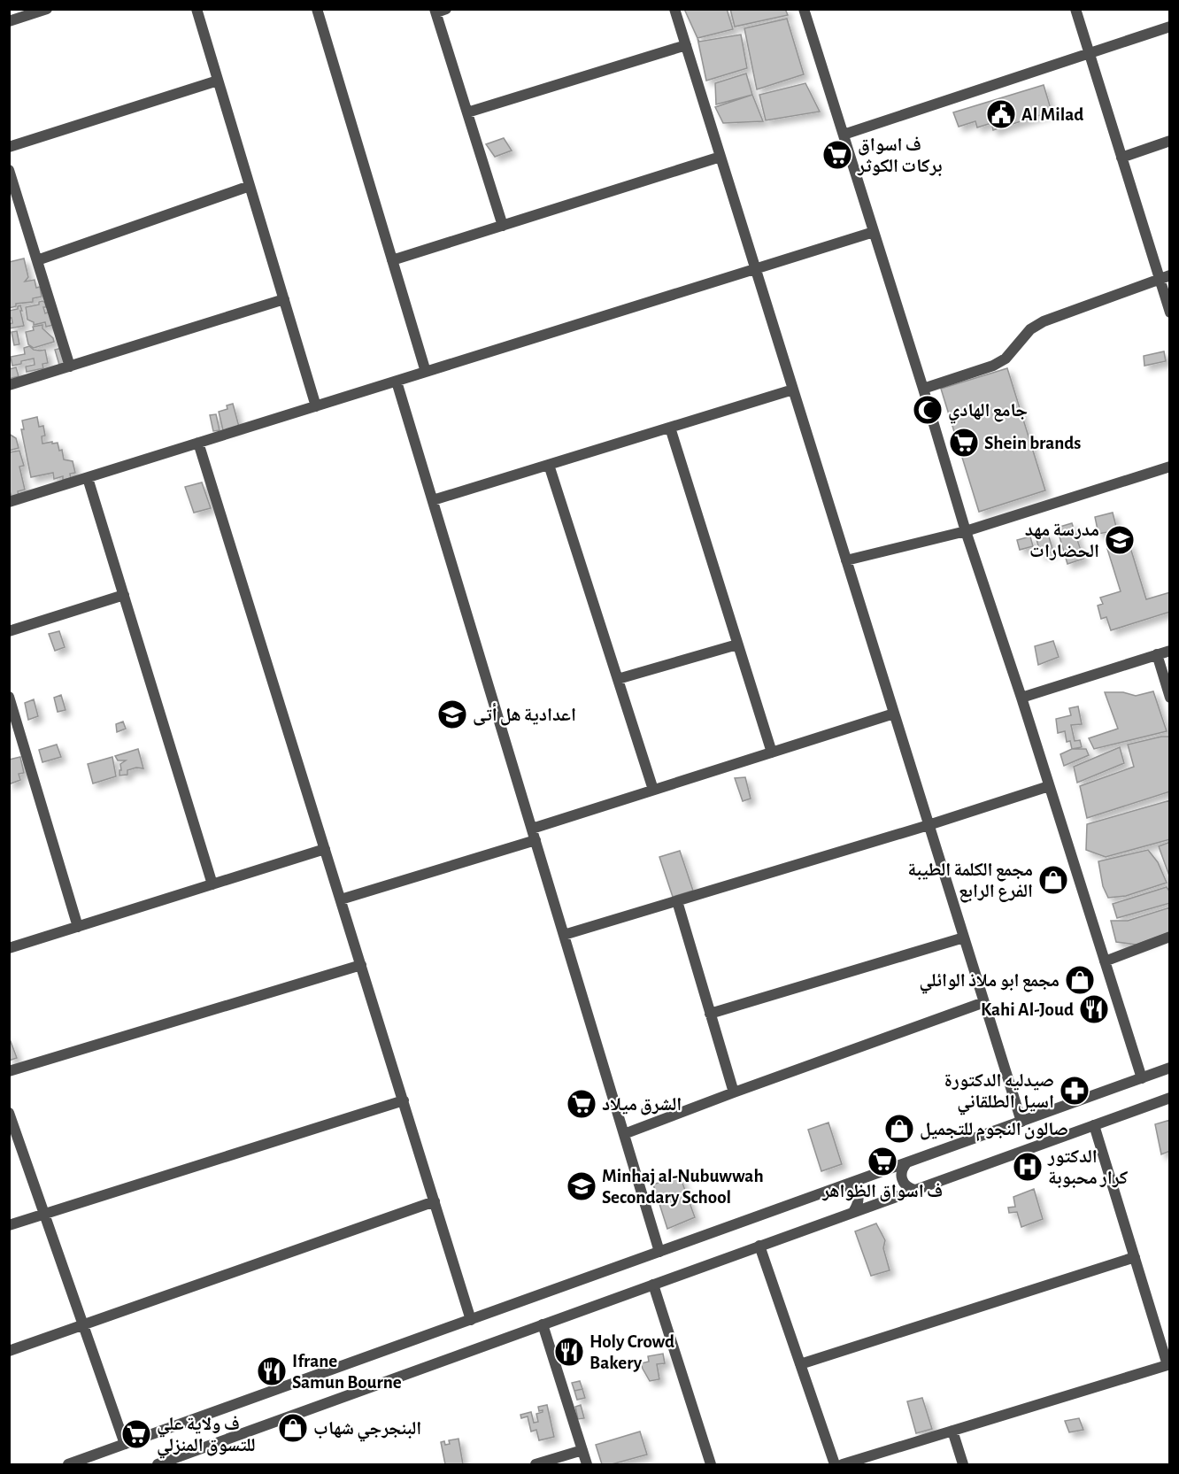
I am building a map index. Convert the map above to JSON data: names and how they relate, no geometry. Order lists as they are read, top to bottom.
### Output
{
  "places": {
    "public building": ["Al Milad"],
    "supermarket": [
      "ف اسواق بركات الكوثر",
      "Shein brands",
      "الشرق ميلاد",
      "ف اسواق الظواهر",
      "ف ولاية علي للتسوق المنزلي"
    ],
    "mosque": ["جامع الهادي"],
    "school or university": ["مدرسة مهد الحضارات", "اعدادية هل أتى", "Minhaj al-Nubuwwah Secondary School"],
    "shop": [
      "مجمع الكلمة الطيبة الفرع الرابع",
      "مجمع ابو ملاذ الوائلي",
      "صالون النجوم للتجميل",
      "البنجرجي شهاب"
    ],
    "restaurant": ["Kahi Al-Joud", "Holy Crowd Bakery", "Ifrane Samun Bourne"],
    "pharmacy": ["صيدليه الدكتورة اسيل الطلقاني"],
    "hospital": ["الدكتور كرار محبوبة"]
  }
}
